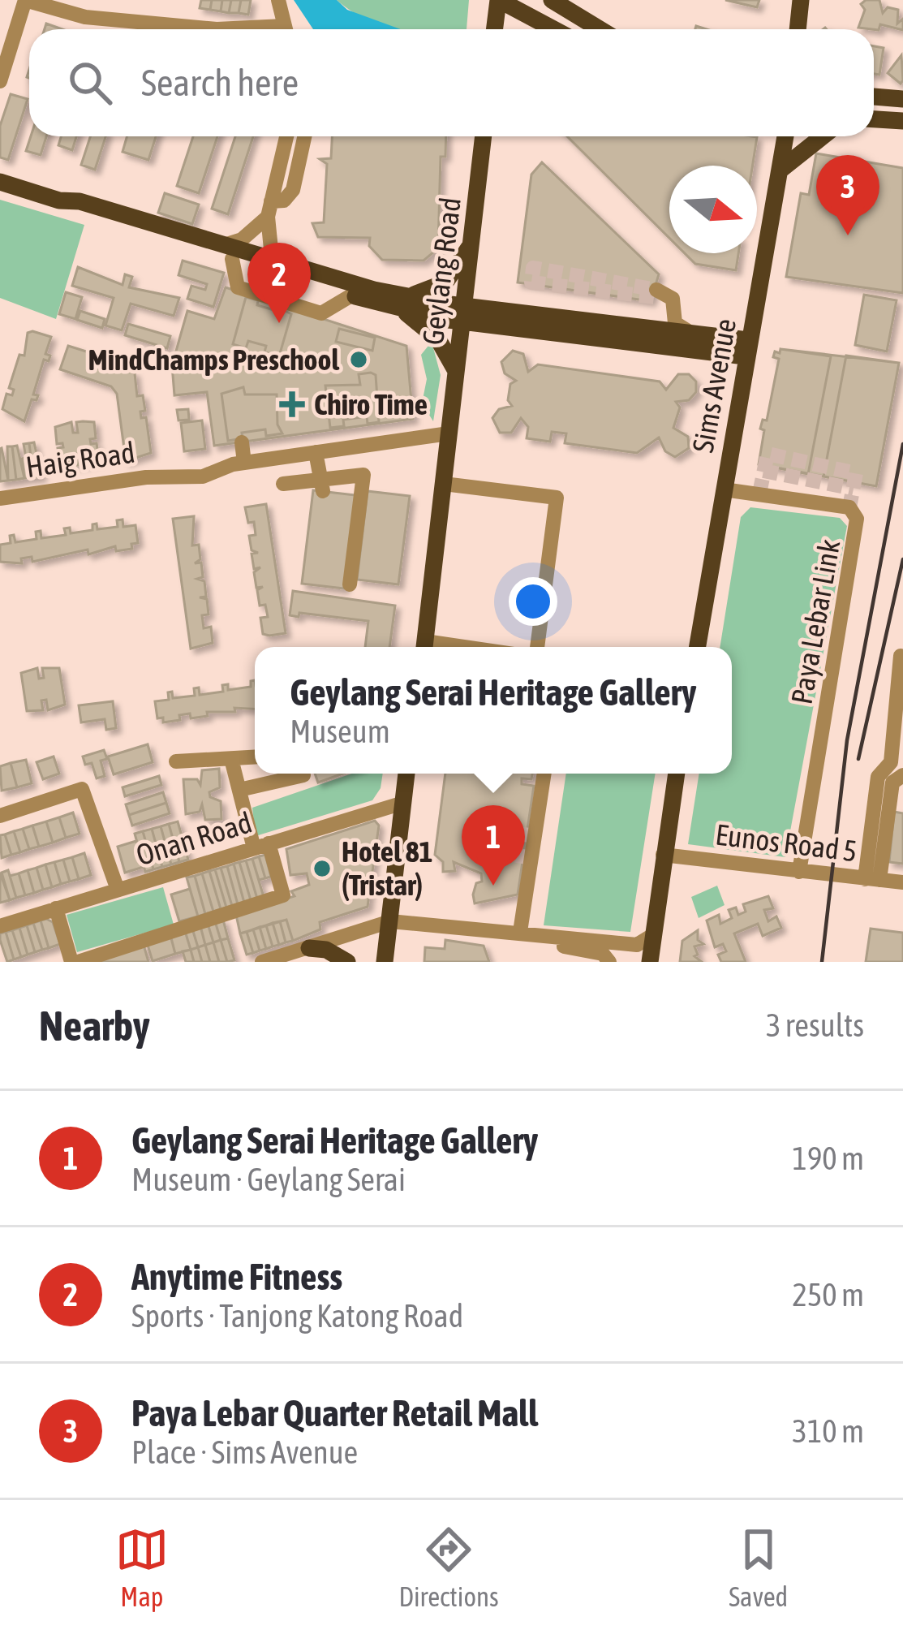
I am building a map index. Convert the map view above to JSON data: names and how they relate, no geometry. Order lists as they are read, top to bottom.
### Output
{
  "streets": {
    "main road": ["Geylang Road", "Sims Avenue"],
    "street": [
      "Haig Road",
      "Paya Lebar Link",
      "Onan Road",
      "Eunos Road 5"
    ]
  },
  "crossings": [
    ["Geylang Road", "Haig Road"],
    ["Sims Avenue", "Paya Lebar Link"],
    ["Paya Lebar Link", "Eunos Road 5"]
  ],
  "places": {
    "other": ["MindChamps Preschool", "Hotel 81 (Tristar)"],
    "health": ["Chiro Time"]
  },
  "north": "right",
  "page": {
    "search": "Search here",
    "pins": ["3", "2", "1"],
    "popup": ["Geylang Serai Heritage Gallery", "Museum"],
    "heading": ["Nearby", "3 results"],
    "list": [
      {
        "mark": "1",
        "name": "Geylang Serai Heritage Gallery",
        "note": "Museum · Geylang Serai",
        "value": "190 m"
      },
      {
        "mark": "2",
        "name": "Anytime Fitness",
        "note": "Sports · Tanjong Katong Road",
        "value": "250 m"
      },
      {
        "mark": "3",
        "name": "Paya Lebar Quarter Retail Mall",
        "note": "Place · Sims Avenue",
        "value": "310 m"
      }
    ],
    "nav": ["Map", "Directions", "Saved"]
  }
}
